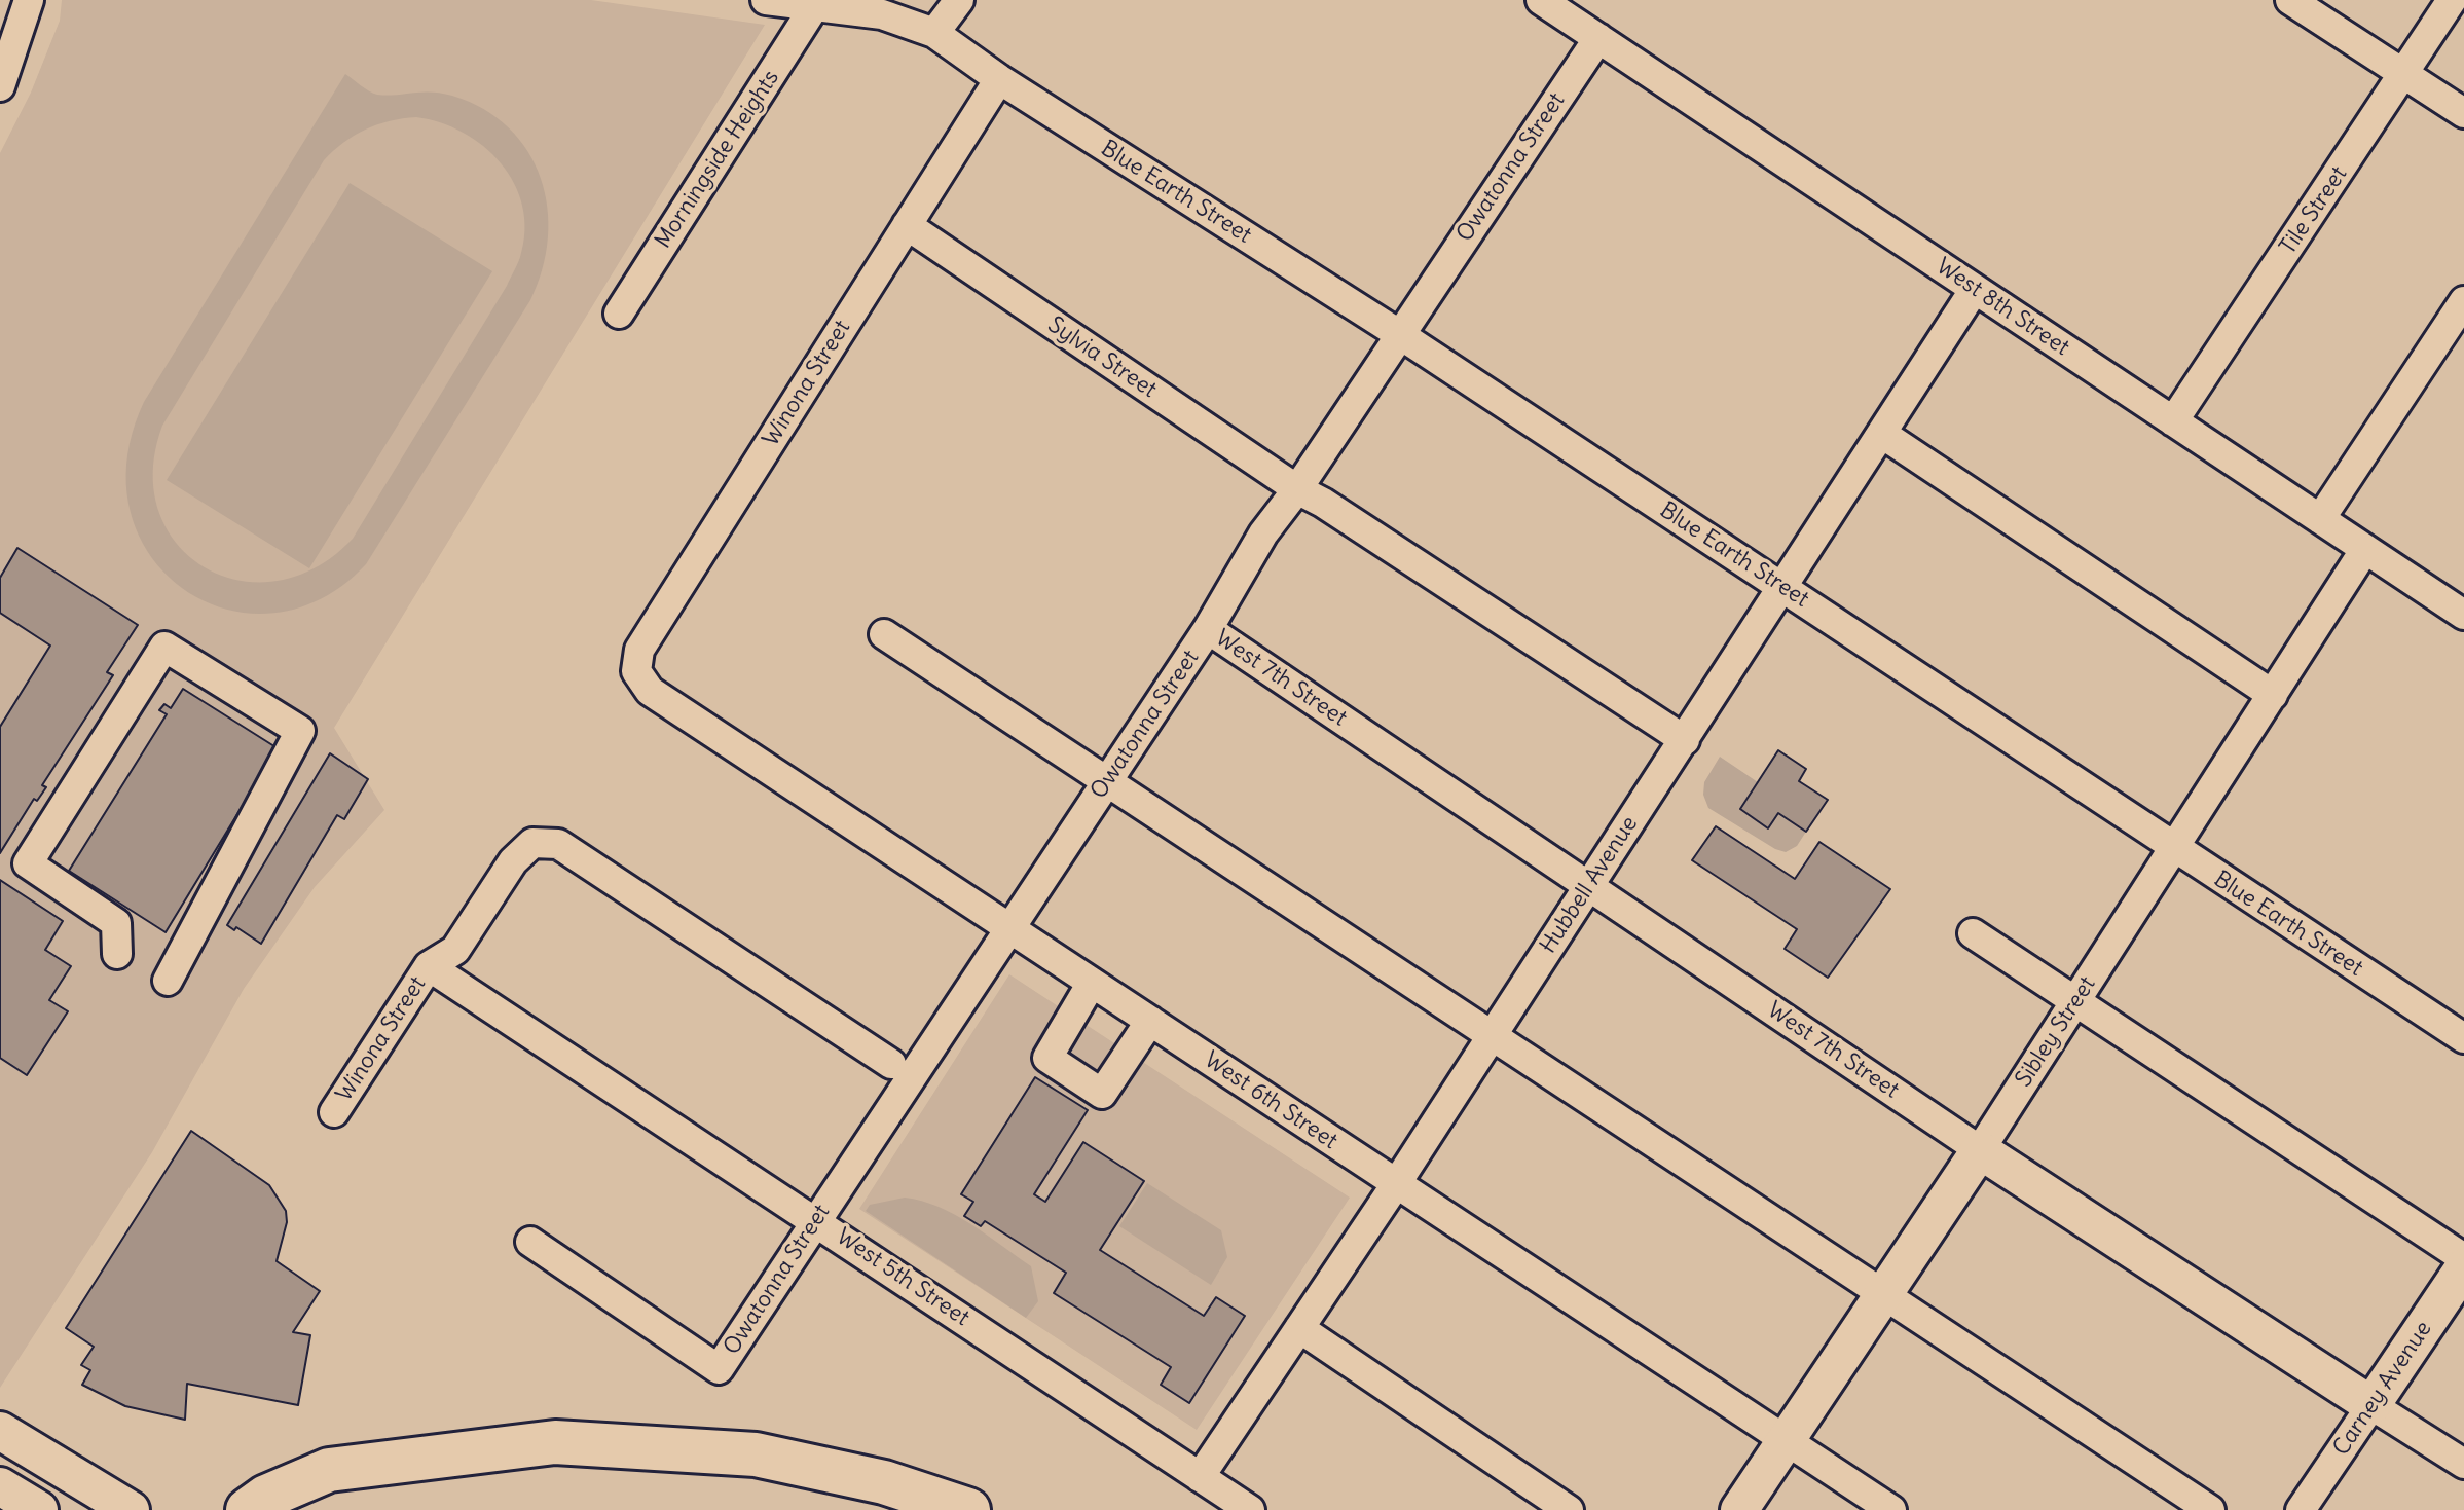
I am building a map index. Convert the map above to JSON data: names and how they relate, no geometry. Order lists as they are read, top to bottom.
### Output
{
  "streets": {
    "main road": ["West 7th Street", "Sibley Street", "Carney Avenue"],
    "street": [
      "Morningside Heights",
      "Owatonna Street",
      "Blue Earth Street",
      "Tile Street",
      "West 8th Street",
      "Sylvia Street",
      "Winona Street",
      "Hubbell Avenue",
      "West 6th Street",
      "West 5th Street"
    ]
  },
  "crossings": [
    ["Morningside Heights", "Blue Earth Street"],
    ["Owatonna Street", "Blue Earth Street"],
    ["Owatonna Street", "West 8th Street"],
    ["Owatonna Street", "Sylvia Street"],
    ["Owatonna Street", "West 7th Street"],
    ["Owatonna Street", "West 6th Street"],
    ["Owatonna Street", "West 5th Street"],
    ["Blue Earth Street", "Winona Street"],
    ["Blue Earth Street", "Hubbell Avenue"],
    ["Blue Earth Street", "Sibley Street"],
    ["Tile Street", "West 8th Street"],
    ["West 8th Street", "Hubbell Avenue"],
    ["West 8th Street", "Sibley Street"],
    ["Sylvia Street", "Winona Street"],
    ["Sylvia Street", "Hubbell Avenue"],
    ["Winona Street", "West 6th Street"],
    ["Winona Street", "West 5th Street"],
    ["West 7th Street", "Hubbell Avenue"],
    ["West 7th Street", "Sibley Street"],
    ["West 7th Street", "Carney Avenue"],
    ["Hubbell Avenue", "West 6th Street"],
    ["Hubbell Avenue", "West 5th Street"],
    ["Sibley Street", "West 6th Street"]
  ]
}
